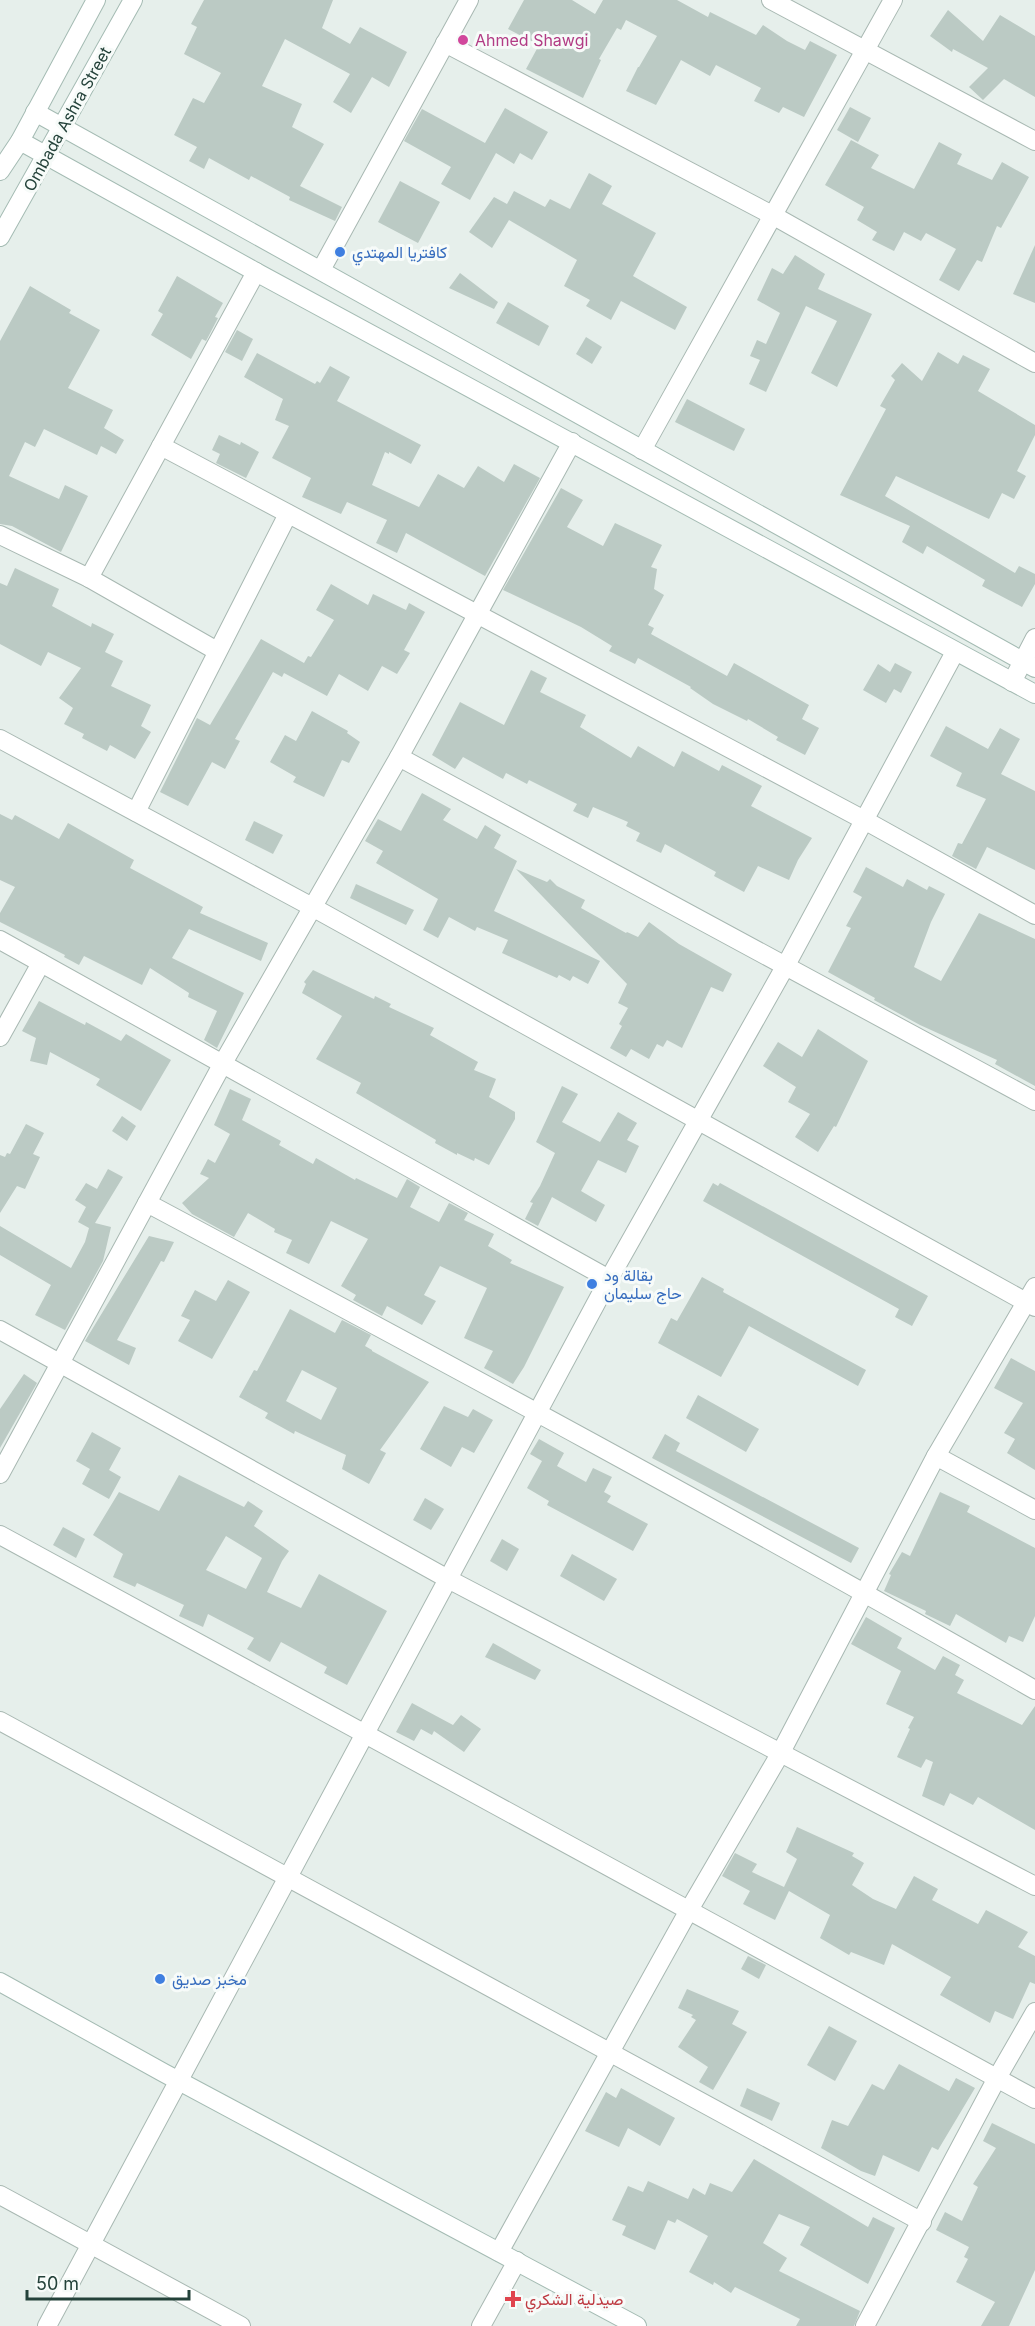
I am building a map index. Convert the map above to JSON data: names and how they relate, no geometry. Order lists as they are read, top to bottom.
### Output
{
  "streets": {
    "street": ["Ombada Ashra Street"]
  },
  "places": {
    "other": [
      "Ahmed Shawgi",
      "كافتريا المهتدي",
      "بقالة ود حاج سليمان",
      "مخبز صديق"
    ],
    "health": ["صيدلية الشكري"]
  },
  "scale_bar": "50 m"
}
